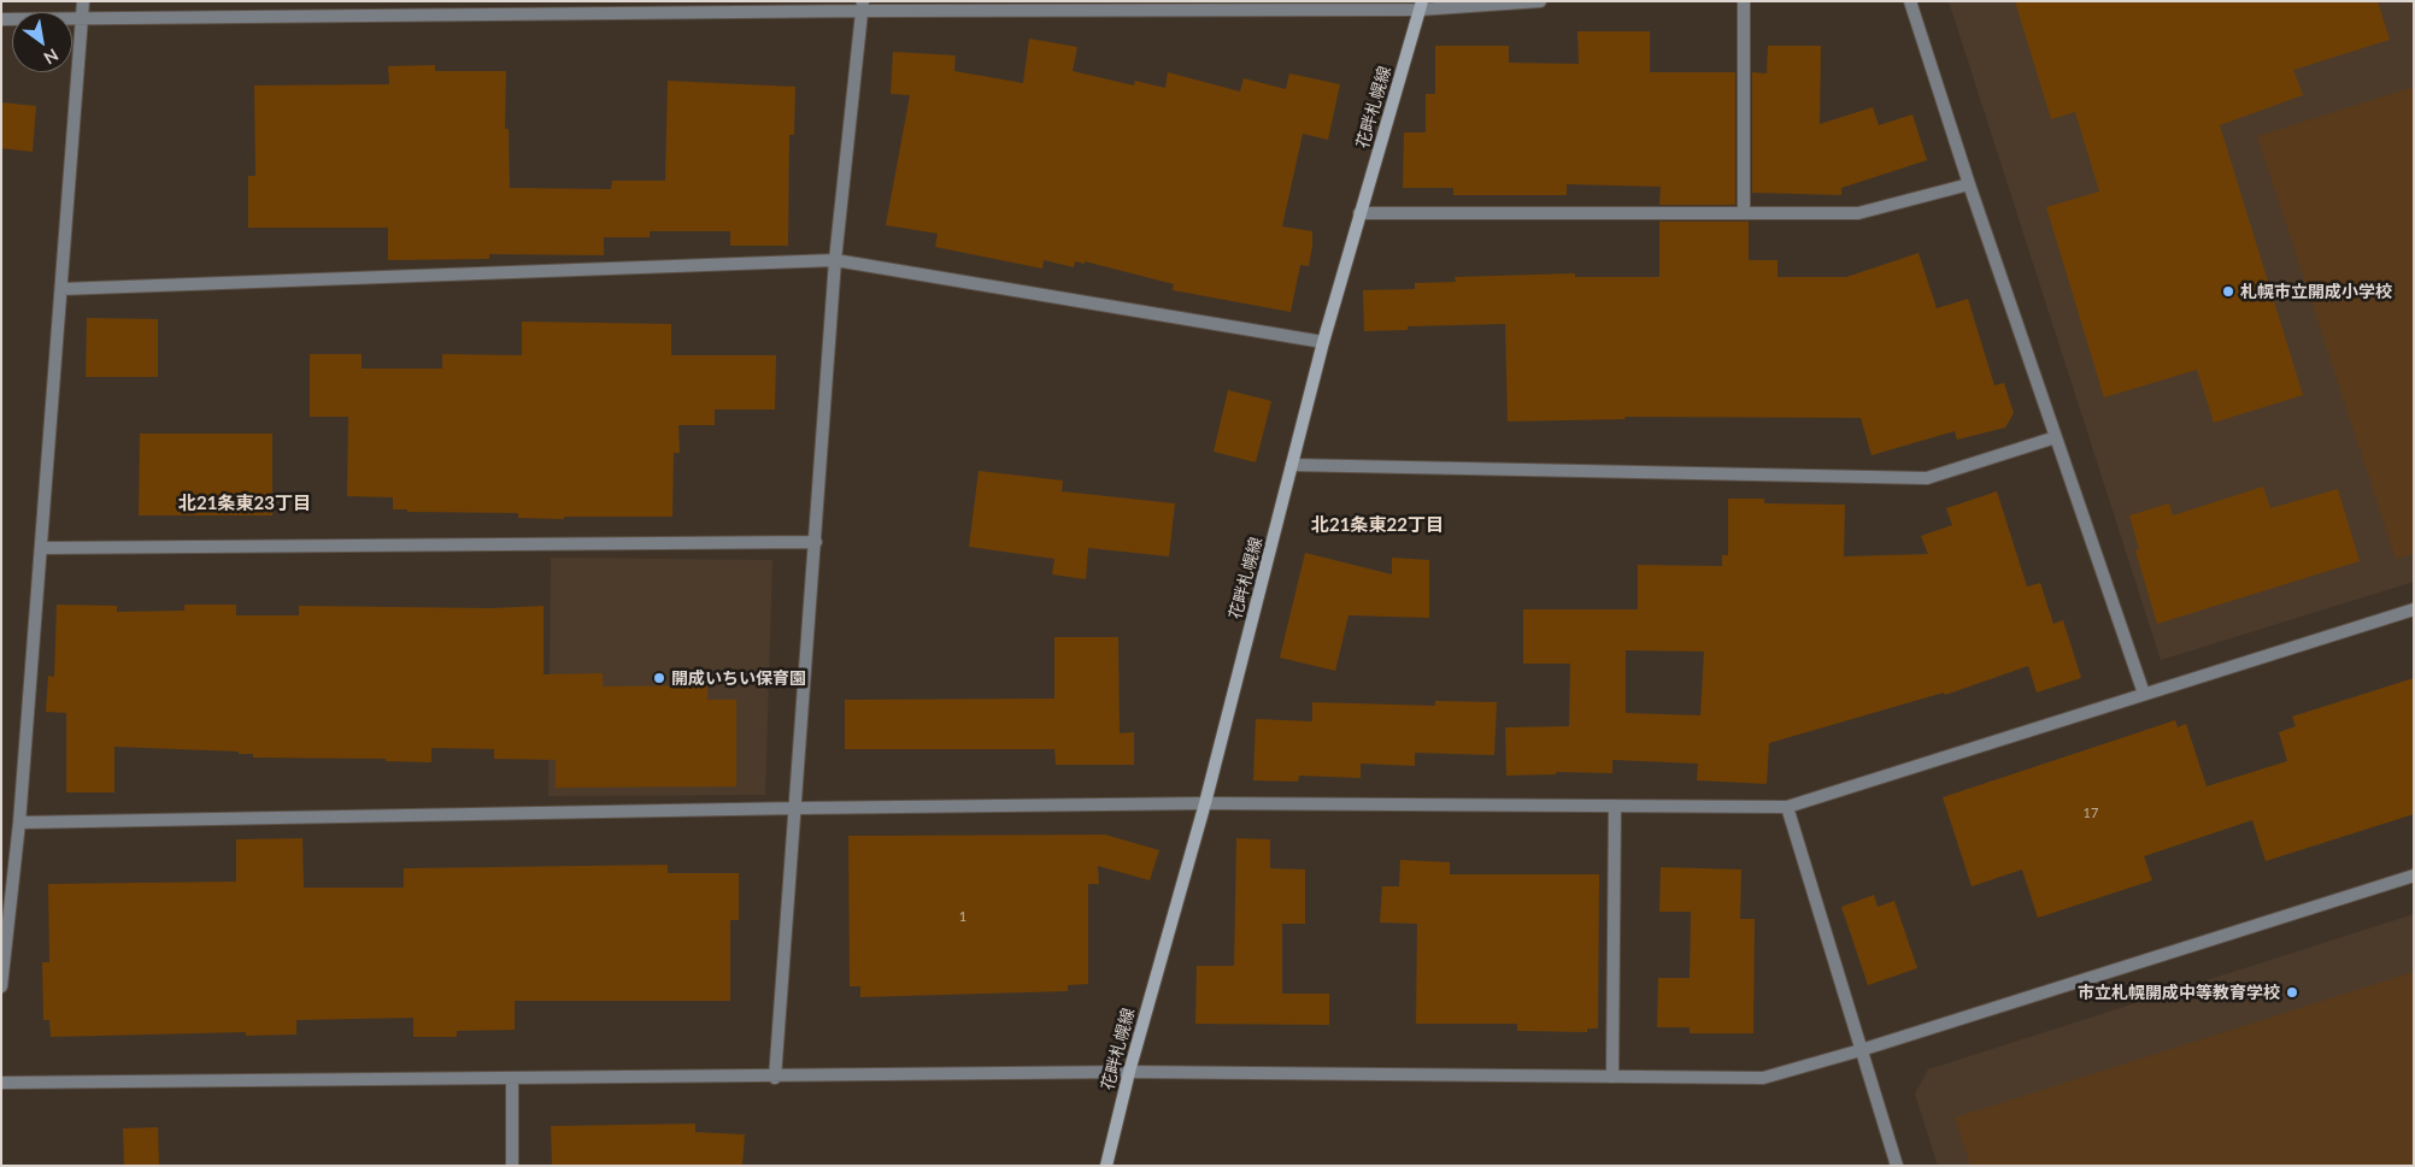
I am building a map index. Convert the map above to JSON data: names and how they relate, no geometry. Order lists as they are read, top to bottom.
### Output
{
  "streets": {
    "main road": ["花畔札幌線"]
  },
  "districts": ["北21条東23丁目", "北21条東22丁目"],
  "places": ["札幌市立開成小学校", "開成いちい保育園", "市立札幌開成中等教育学校"],
  "house_numbers": ["17", "1"],
  "north": "bottom right"
}
